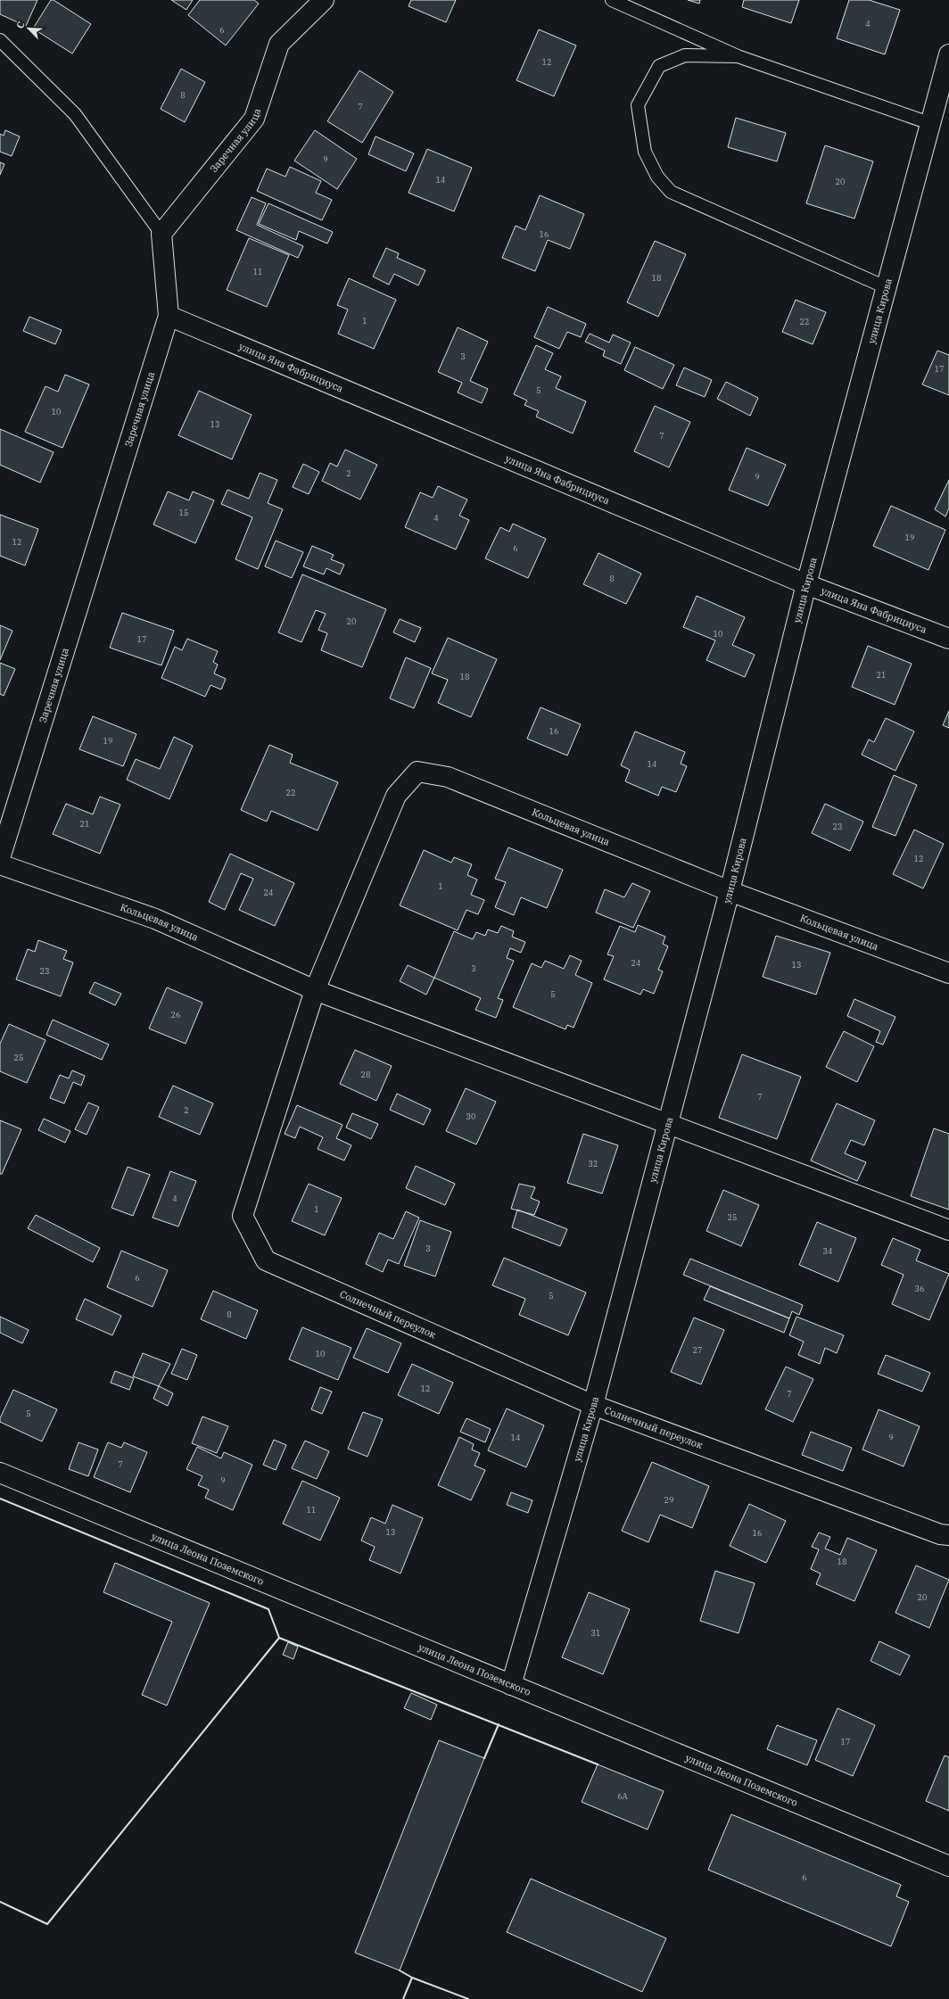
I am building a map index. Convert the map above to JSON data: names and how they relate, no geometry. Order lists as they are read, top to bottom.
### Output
{
  "streets": {
    "street": [
      "Заречная улица",
      "улица Кирова",
      "улица Яна Фабрициуса",
      "Кольцевая улица",
      "Солнечный переулок",
      "улица Леона Поземского"
    ]
  },
  "crossings": [
    ["Заречная улица", "улица Яна Фабрициуса"],
    ["улица Кирова", "улица Яна Фабрициуса"],
    ["улица Кирова", "Кольцевая улица"],
    ["улица Кирова", "Солнечный переулок"],
    ["улица Кирова", "улица Леона Поземского"],
    ["Кольцевая улица", "Солнечный переулок"]
  ],
  "house_numbers": [
    "4",
    "6",
    "12",
    "8",
    "7",
    "9",
    "14",
    "20",
    "16",
    "11",
    "18",
    "1",
    "22",
    "3",
    "17",
    "5",
    "10",
    "13",
    "7",
    "2",
    "9",
    "15",
    "4",
    "19",
    "12",
    "6",
    "8",
    "20",
    "10",
    "17",
    "21",
    "18",
    "16",
    "19",
    "14",
    "22",
    "21",
    "23",
    "12",
    "1",
    "24",
    "24",
    "13",
    "3",
    "23",
    "5",
    "26",
    "25",
    "28",
    "7",
    "2",
    "30",
    "32",
    "4",
    "1",
    "25",
    "3",
    "34",
    "6",
    "36",
    "5",
    "8",
    "27",
    "10",
    "12",
    "7",
    "5",
    "14",
    "9",
    "7",
    "9",
    "29",
    "11",
    "13",
    "16",
    "18",
    "20",
    "31",
    "17",
    "6А",
    "6"
  ],
  "north": "top left"
}
